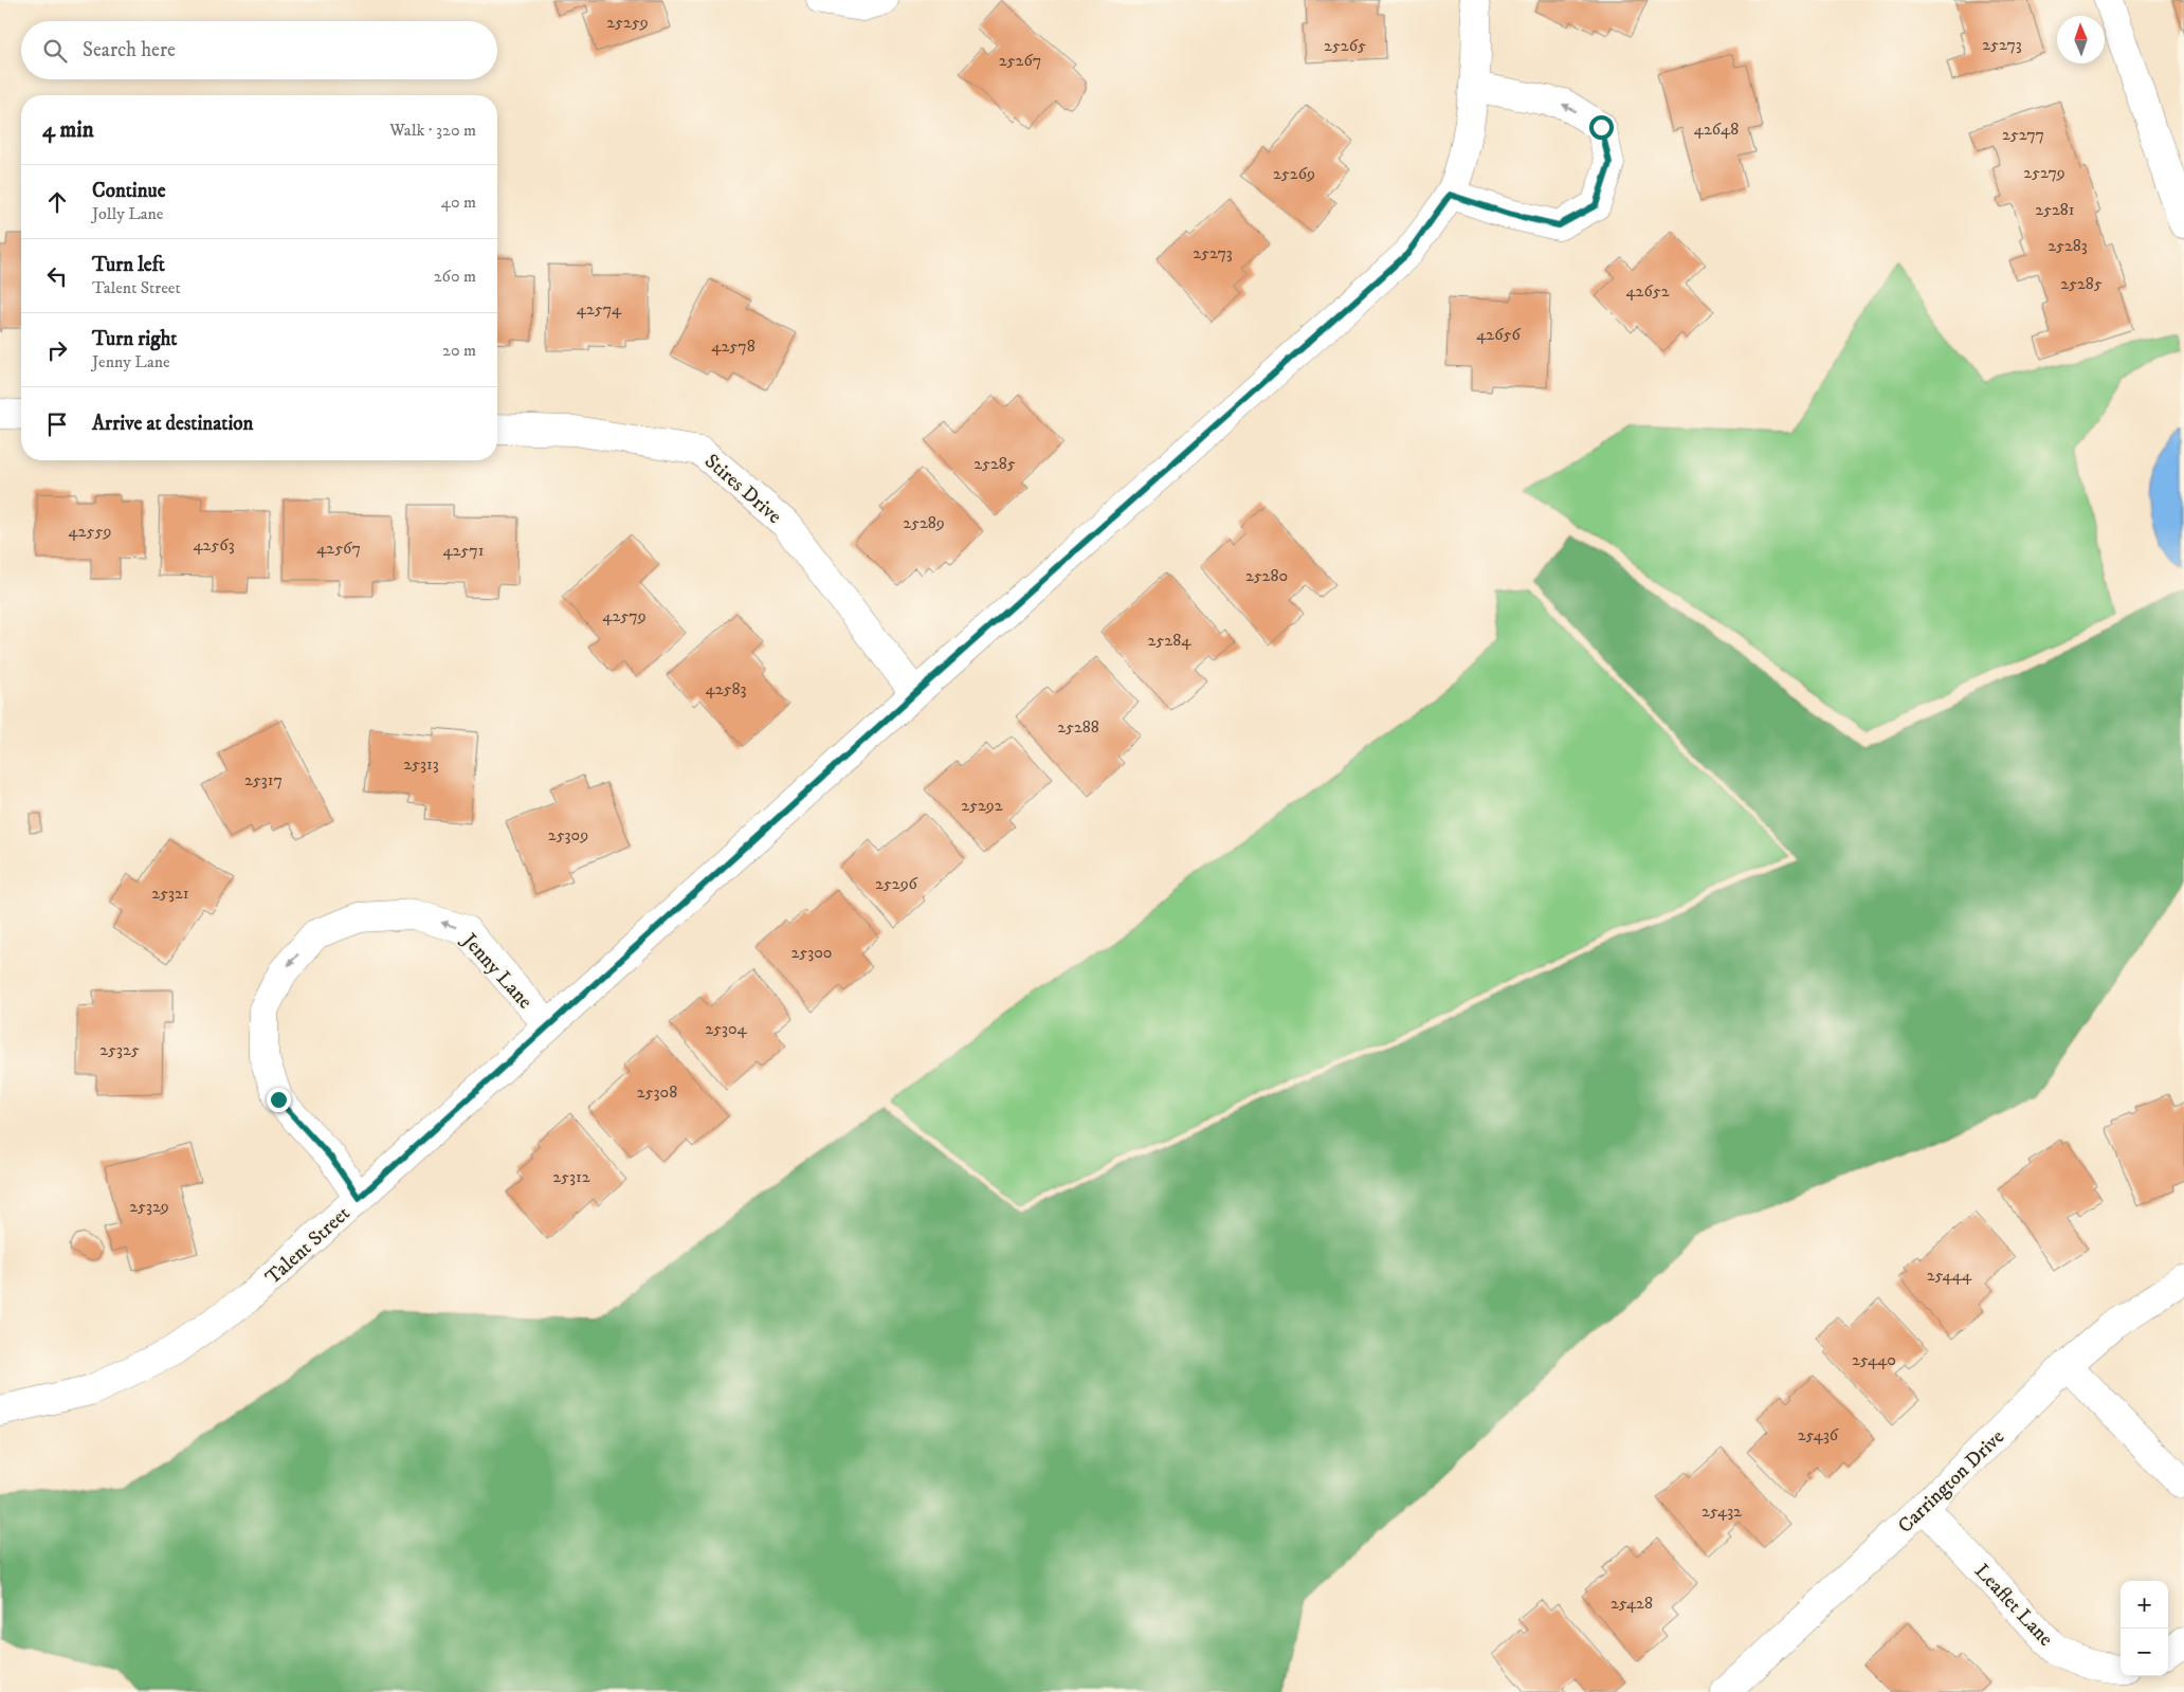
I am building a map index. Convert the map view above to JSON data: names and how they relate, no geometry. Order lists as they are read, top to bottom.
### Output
{
  "streets": {
    "street": [
      "Stires Drive",
      "Jenny Lane",
      "Talent Street",
      "Carrington Drive",
      "Leaflet Lane"
    ]
  },
  "crossings": [
    ["Stires Drive", "Talent Street"],
    ["Jenny Lane", "Talent Street"],
    ["Carrington Drive", "Leaflet Lane"]
  ],
  "house_numbers": [
    "25259",
    "25273",
    "25265",
    "25267",
    "42648",
    "25277",
    "25279",
    "25269",
    "25281",
    "25283",
    "25273",
    "25285",
    "42652",
    "42574",
    "42656",
    "42578",
    "25285",
    "25289",
    "42559",
    "42563",
    "42567",
    "42571",
    "25280",
    "42579",
    "25284",
    "42583",
    "25288",
    "25313",
    "25317",
    "25292",
    "25309",
    "25296",
    "25321",
    "25300",
    "25304",
    "25325",
    "25308",
    "25312",
    "25329",
    "25444",
    "25440",
    "25436",
    "25432",
    "25428"
  ],
  "north": "top",
  "page": {
    "search": "Search here",
    "heading": ["4 min", "Walk · 320 m"],
    "list": [
      ["Continue", "Jolly Lane", "40 m"],
      ["Turn left", "Talent Street", "260 m"],
      ["Turn right", "Jenny Lane", "20 m"],
      "Arrive at destination"
    ],
    "map_buttons": ["+", "−"]
  }
}
